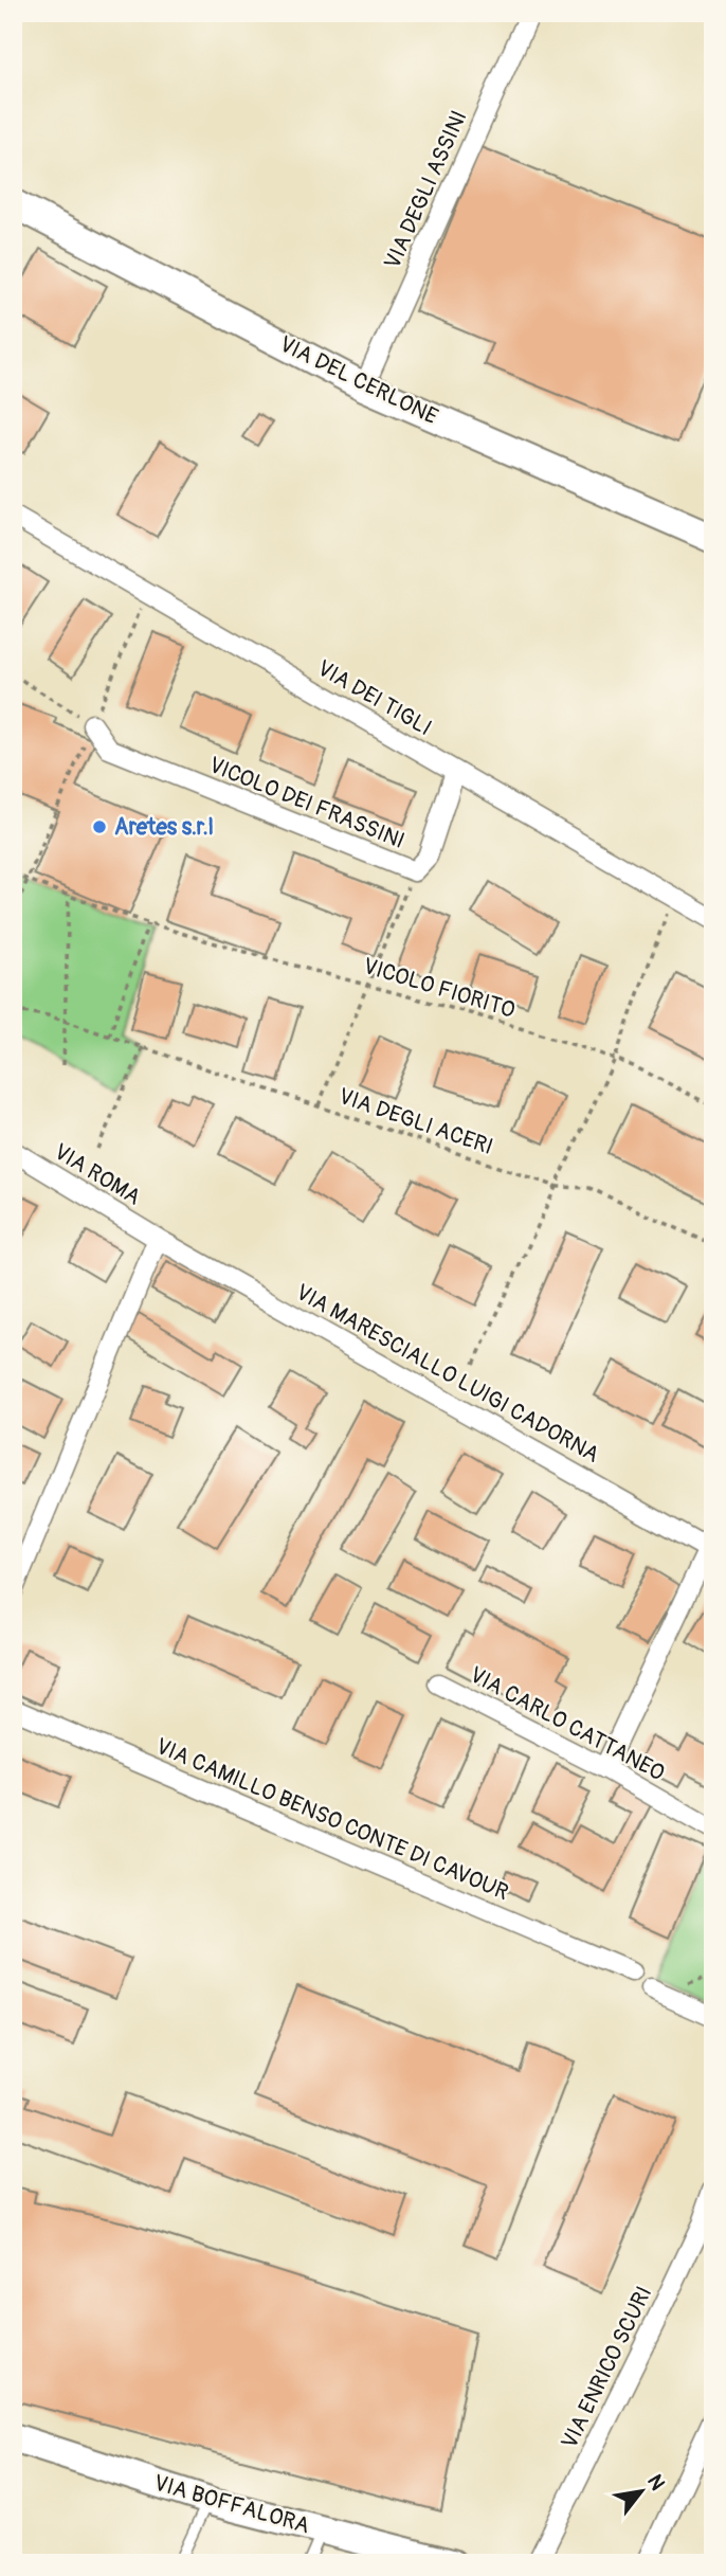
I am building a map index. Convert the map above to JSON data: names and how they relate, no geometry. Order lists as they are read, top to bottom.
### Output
{
  "streets": {
    "street": [
      "VIA DEGLI ASSINI",
      "VIA DEL CERLONE",
      "VIA DEI TIGLI",
      "VICOLO DEI FRASSINI",
      "VIA ROMA",
      "VIA MARESCIALLO LUIGI CADORNA",
      "VIA CARLO CATTANEO",
      "VIA CAMILLO BENSO CONTE DI CAVOUR",
      "VIA ENRICO SCURI",
      "VIA BOFFALORA"
    ],
    "path": ["VICOLO FIORITO", "VIA DEGLI ACERI"]
  },
  "crossings": [
    ["VIA DEGLI ASSINI", "VIA DEL CERLONE"],
    ["VIA DEI TIGLI", "VICOLO DEI FRASSINI"],
    ["VIA ROMA", "VIA MARESCIALLO LUIGI CADORNA"]
  ],
  "places": ["Aretes s.r.l"],
  "north": "top right"
}
